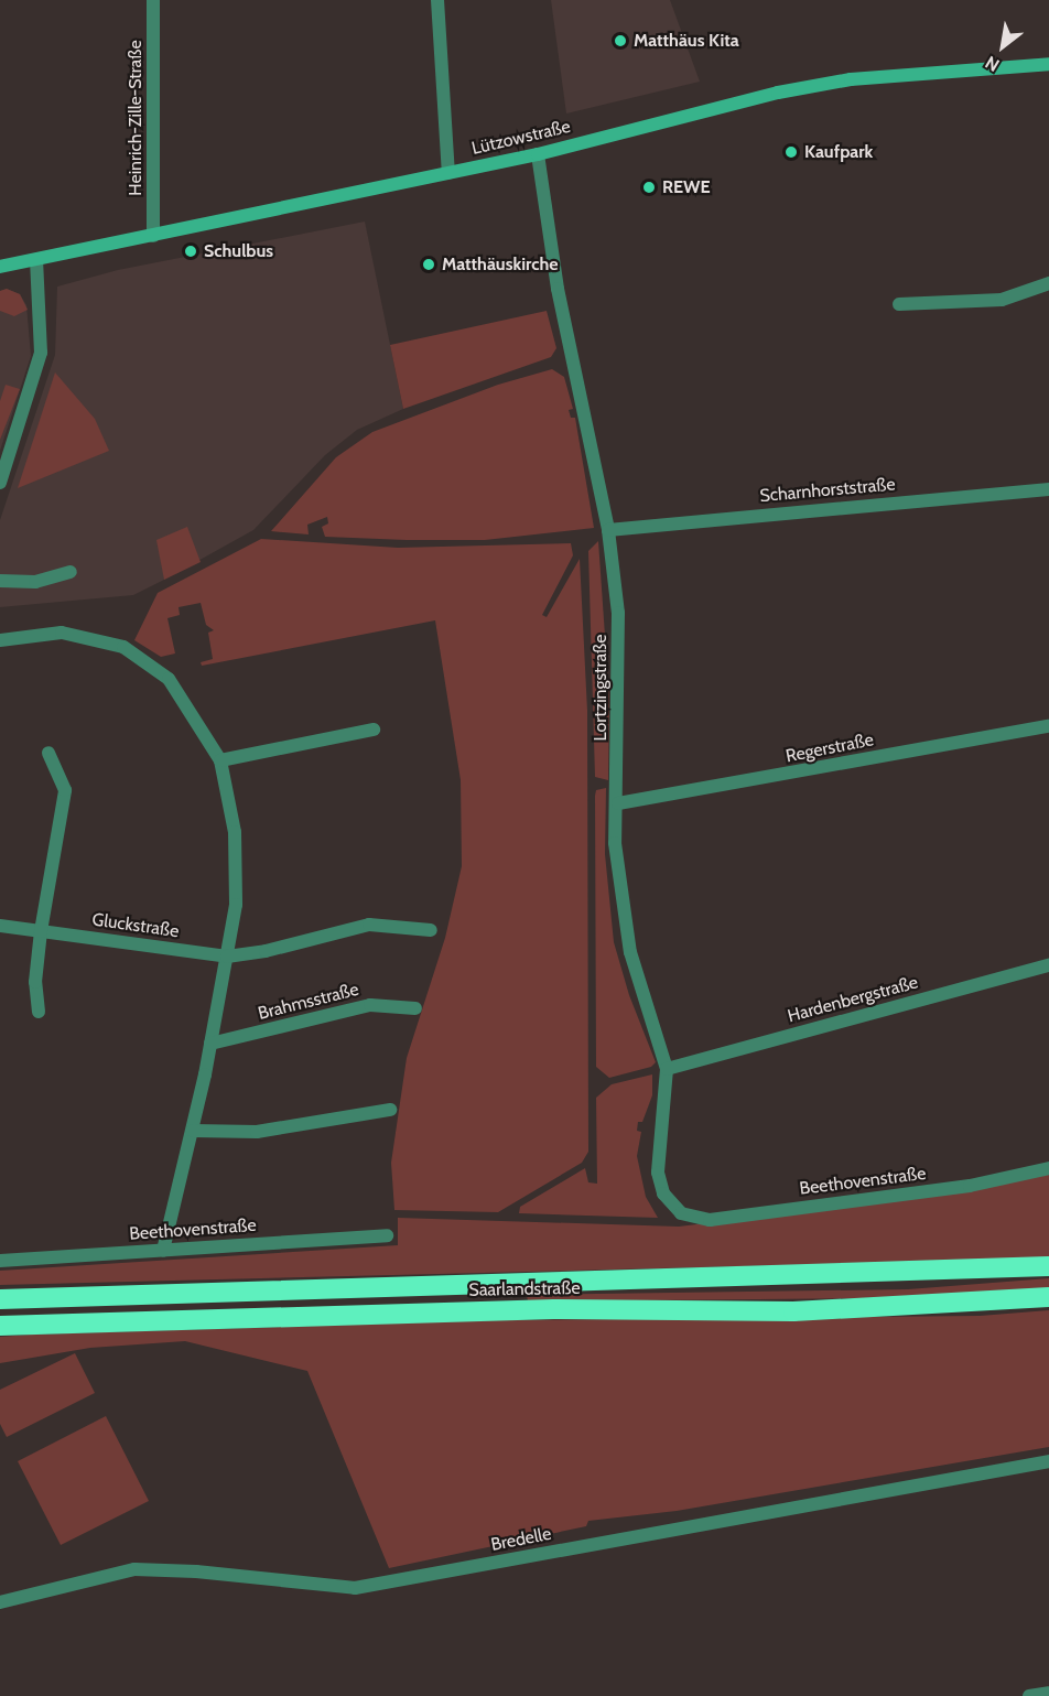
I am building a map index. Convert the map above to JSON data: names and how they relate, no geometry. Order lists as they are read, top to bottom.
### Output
{
  "streets": {
    "highway": ["Saarlandstraße"],
    "street": [
      "Heinrich-Zille-Straße",
      "Lützowstraße",
      "Scharnhorststraße",
      "Lortzingstraße",
      "Regerstraße",
      "Gluckstraße",
      "Hardenbergstraße",
      "Brahmsstraße",
      "Beethovenstraße",
      "Bredelle"
    ]
  },
  "crossings": [
    ["Heinrich-Zille-Straße", "Lützowstraße"],
    ["Lützowstraße", "Lortzingstraße"],
    ["Scharnhorststraße", "Lortzingstraße"],
    ["Lortzingstraße", "Regerstraße"],
    ["Lortzingstraße", "Hardenbergstraße"],
    ["Lortzingstraße", "Beethovenstraße"]
  ],
  "places": [
    "Matthäus Kita",
    "Kaufpark",
    "REWE",
    "Schulbus",
    "Matthäuskirche"
  ],
  "north": "bottom left"
}
